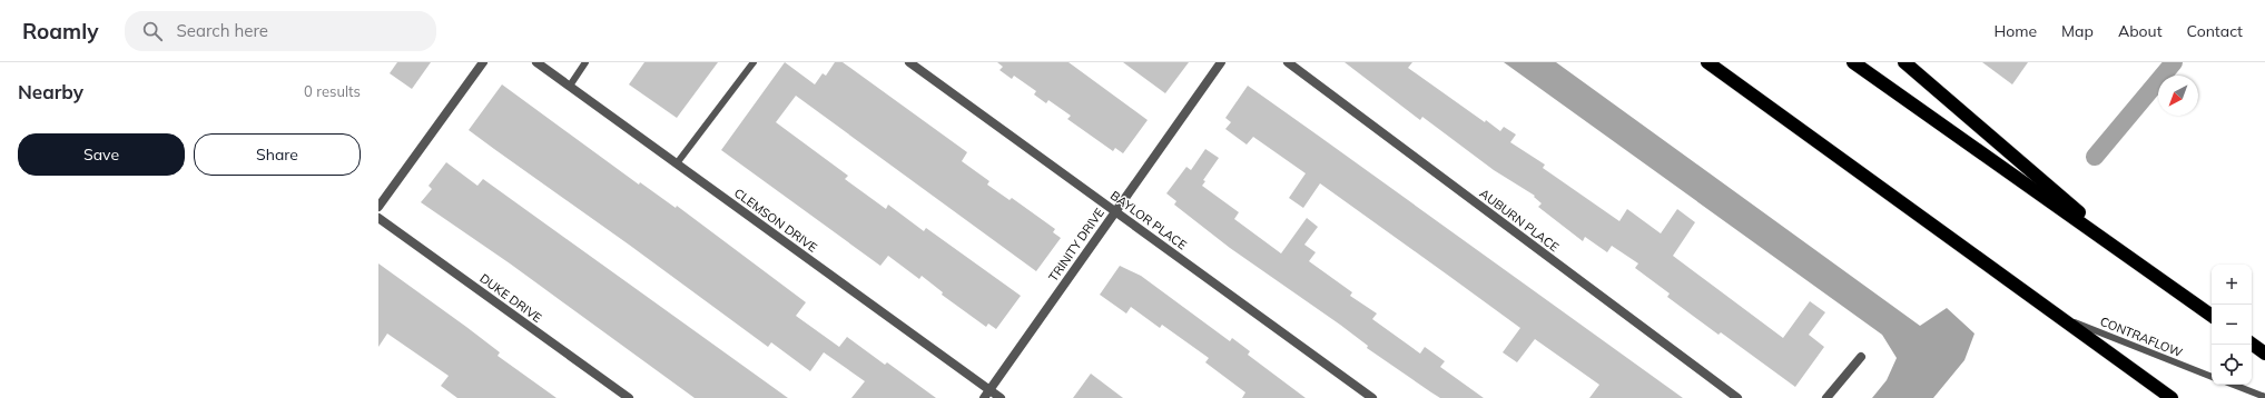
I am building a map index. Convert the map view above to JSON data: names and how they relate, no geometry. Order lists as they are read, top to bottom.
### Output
{
  "streets": {
    "street": [
      "CLEMSON DRIVE",
      "BAYLOR PLACE",
      "AUBURN PLACE",
      "TRINITY DRIVE",
      "DUKE DRIVE"
    ],
    "lane": ["CONTRAFLOW"]
  },
  "crossings": [
    ["CLEMSON DRIVE", "TRINITY DRIVE"],
    ["BAYLOR PLACE", "TRINITY DRIVE"]
  ],
  "north": "bottom left",
  "page": {
    "header": "Roamly",
    "search": "Search here",
    "nav": [
      "Home",
      "Map",
      "About",
      "Contact"
    ],
    "heading": ["Nearby", "0 results"],
    "buttons": ["Save", "Share"],
    "map_buttons": ["+", "−"]
  }
}
